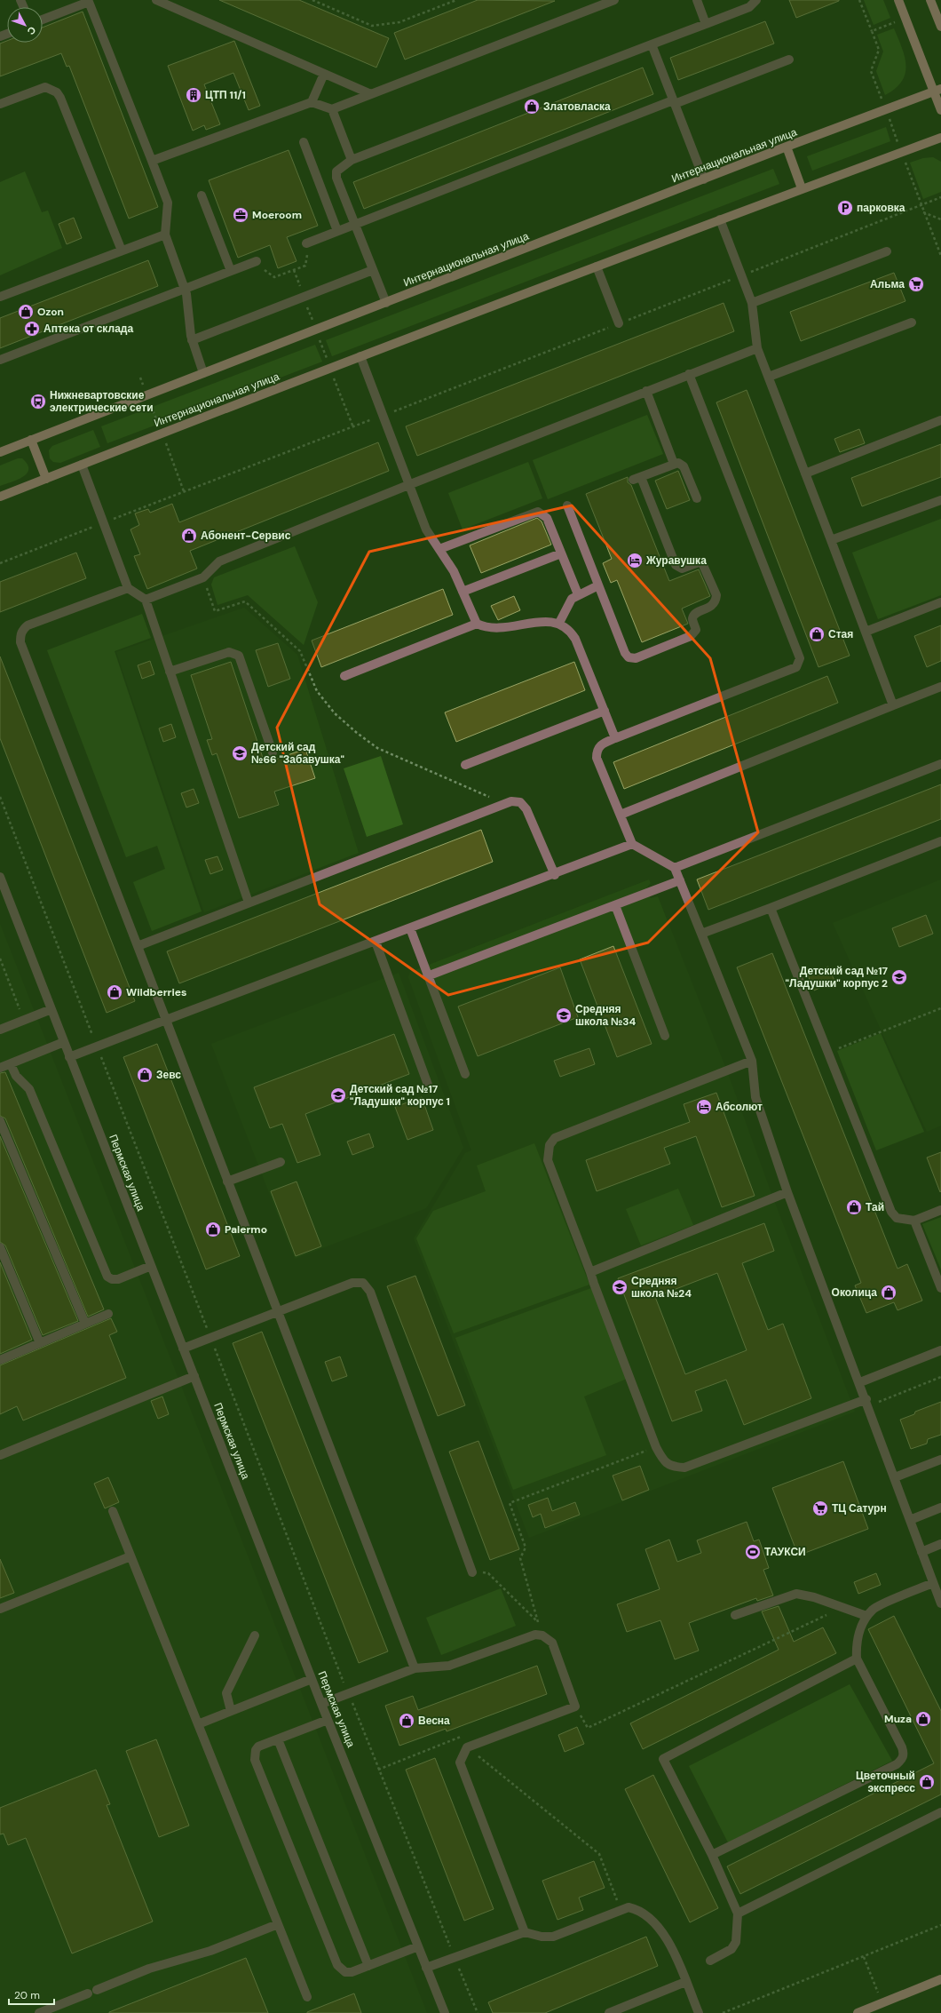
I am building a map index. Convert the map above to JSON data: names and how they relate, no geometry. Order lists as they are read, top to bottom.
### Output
{
  "streets": {
    "main road": ["Интернациональная улица"],
    "street": ["Пермская улица"]
  },
  "places": {
    "building": ["ЦТП 11/1"],
    "shop": [
      "Златовласка",
      "Ozon",
      "Абонент-Сервис",
      "Стая",
      "Wildberries",
      "Зевс",
      "Тай",
      "Palermo",
      "Околица",
      "Muza",
      "Весна",
      "Цветочный экспресс"
    ],
    "parking": ["парковка"],
    "office": ["Moeroom"],
    "supermarket": ["Альма", "ТЦ Сатурн"],
    "pharmacy": ["Аптека от склада"],
    "bus stop": ["Нижневартовские электрические сети"],
    "hotel": ["Журавушка", "Абсолют"],
    "school or university": [
      "Детский сад №66 \"Забавушка\"",
      "Детский сад №17 \"Ладушки\" корпус 2",
      "Средняя школа №34",
      "Детский сад №17 \"Ладушки\" корпус 1",
      "Средняя школа №24"
    ],
    "sports": ["ТАУКСИ"]
  },
  "scale_bar": "20 m",
  "north": "bottom right"
}
